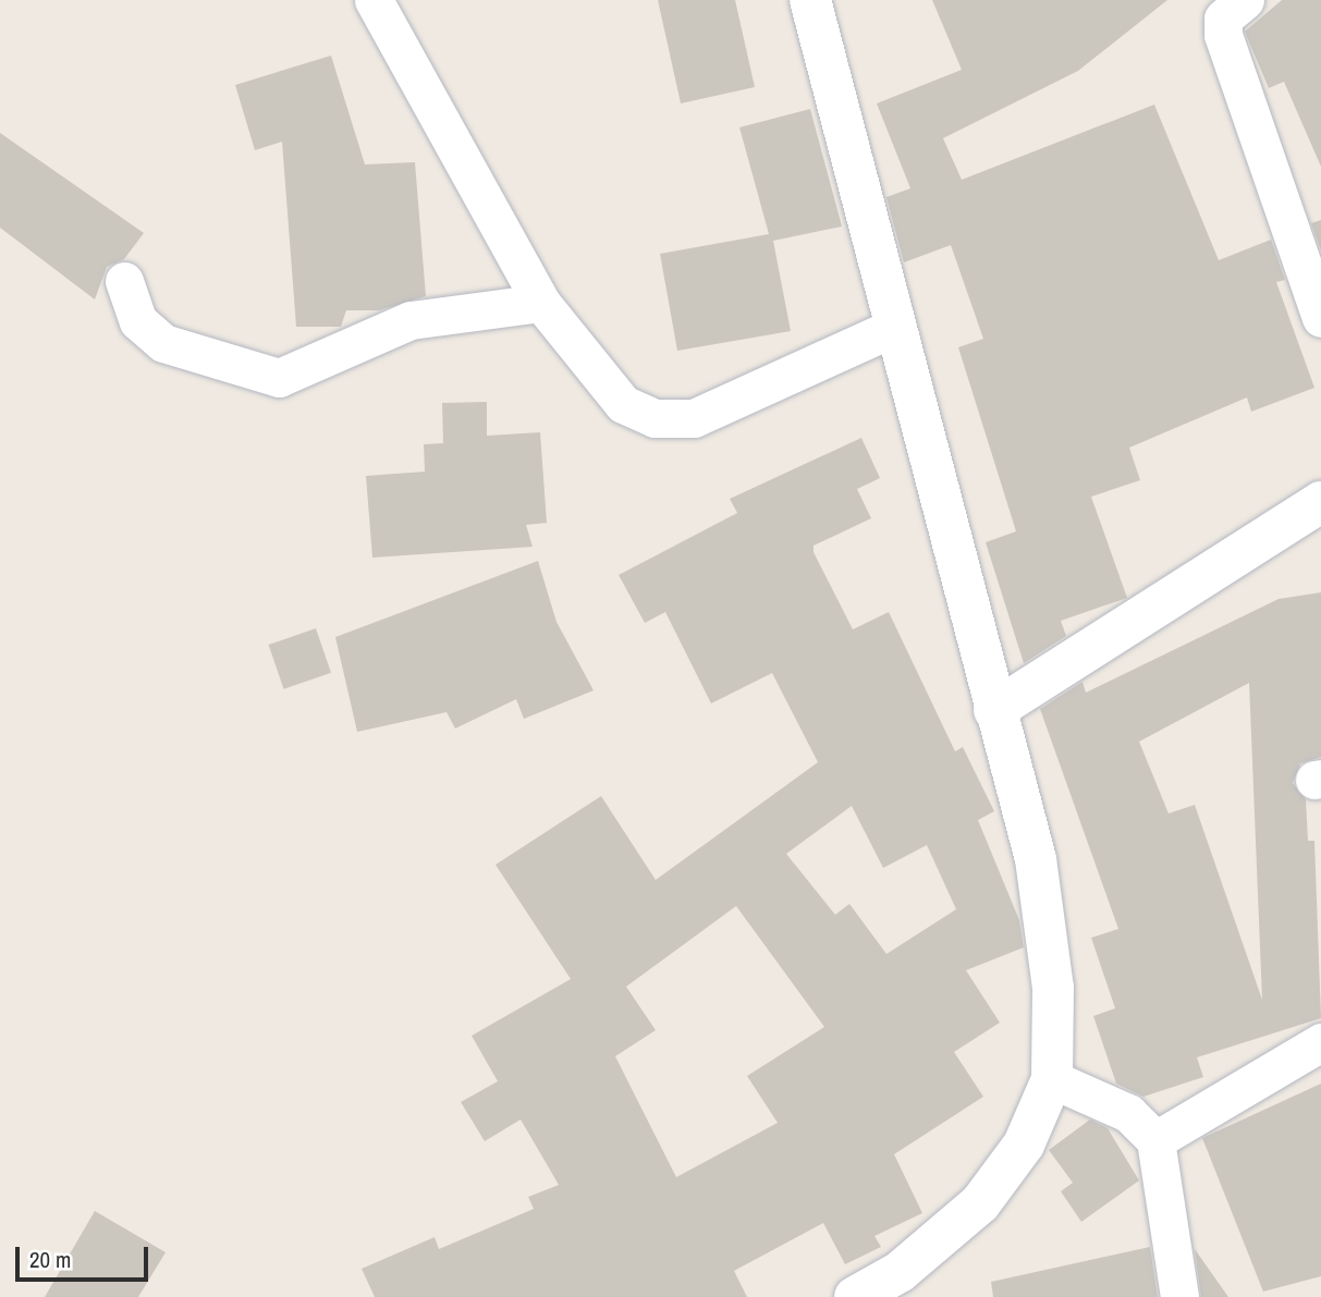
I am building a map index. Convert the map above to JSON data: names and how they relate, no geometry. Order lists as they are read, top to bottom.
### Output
{
  "scale_bar": "20 m"
}
